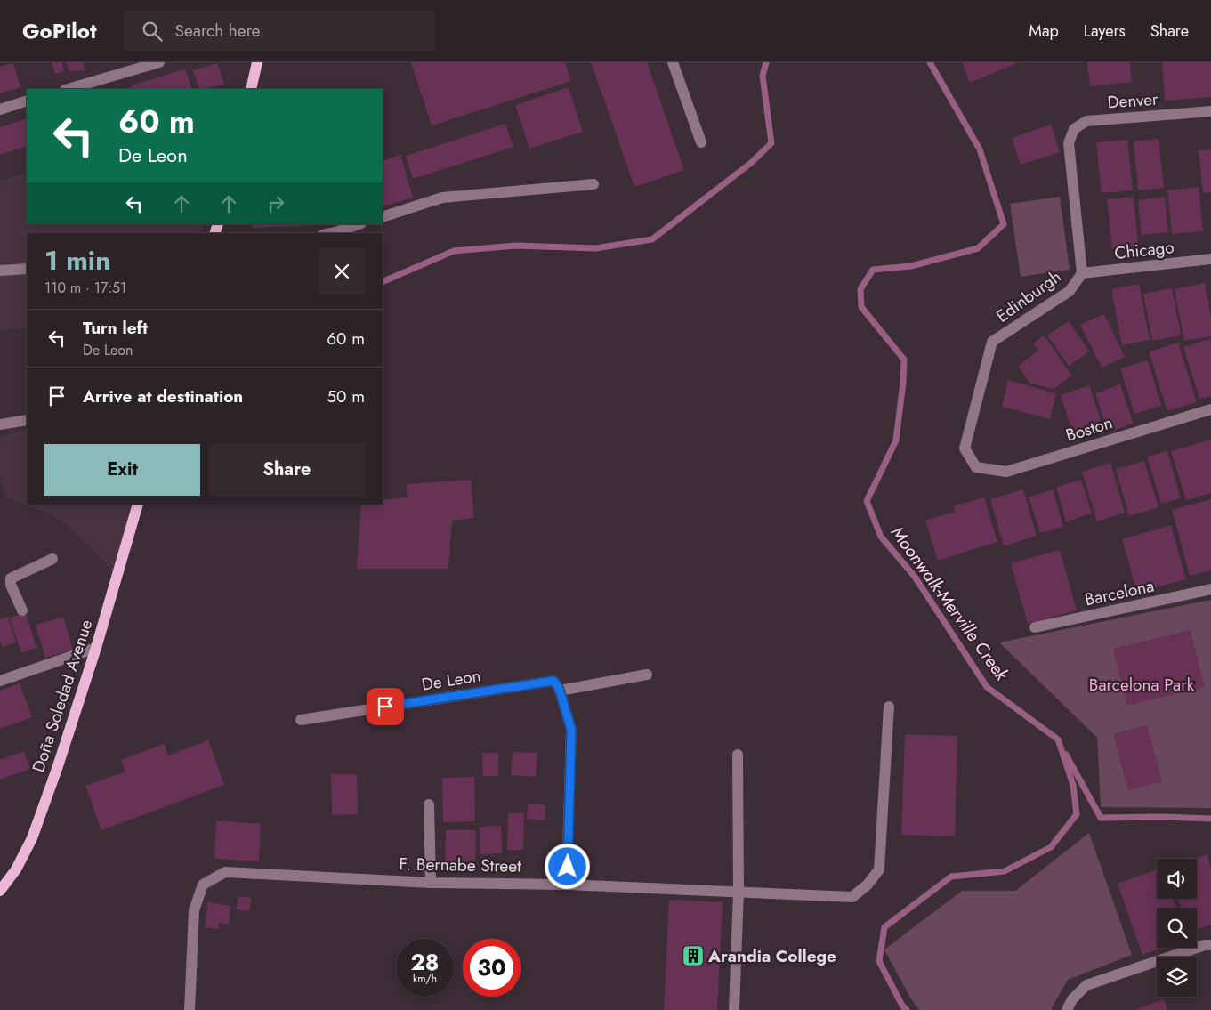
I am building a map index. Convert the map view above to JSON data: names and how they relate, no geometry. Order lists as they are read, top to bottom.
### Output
{
  "streets": {
    "main road": ["Doña Soledad Avenue"],
    "street": [
      "Denver",
      "Chicago",
      "Edinburgh",
      "Boston",
      "Barcelona",
      "De Leon",
      "F. Bernabe Street"
    ]
  },
  "crossings": [
    ["Denver", "Edinburgh"],
    ["Chicago", "Edinburgh"],
    ["Edinburgh", "Boston"]
  ],
  "water": ["Moonwalk-Merville Creek"],
  "parks": ["Barcelona Park"],
  "places": {
    "building": ["Arandia College"]
  },
  "page": {
    "header": "GoPilot",
    "search": "Search here",
    "nav": ["Map", "Layers", "Share"],
    "turn": ["60 m", "De Leon"],
    "heading": ["1 min", "110 m · 17:51"],
    "list": [
      {
        "name": "Turn left",
        "note": "De Leon",
        "value": "60 m"
      },
      {
        "name": "Arrive at destination",
        "value": "50 m"
      }
    ],
    "buttons": ["Exit", "Share"],
    "speed": "28 km/h",
    "limit": "30"
  }
}
